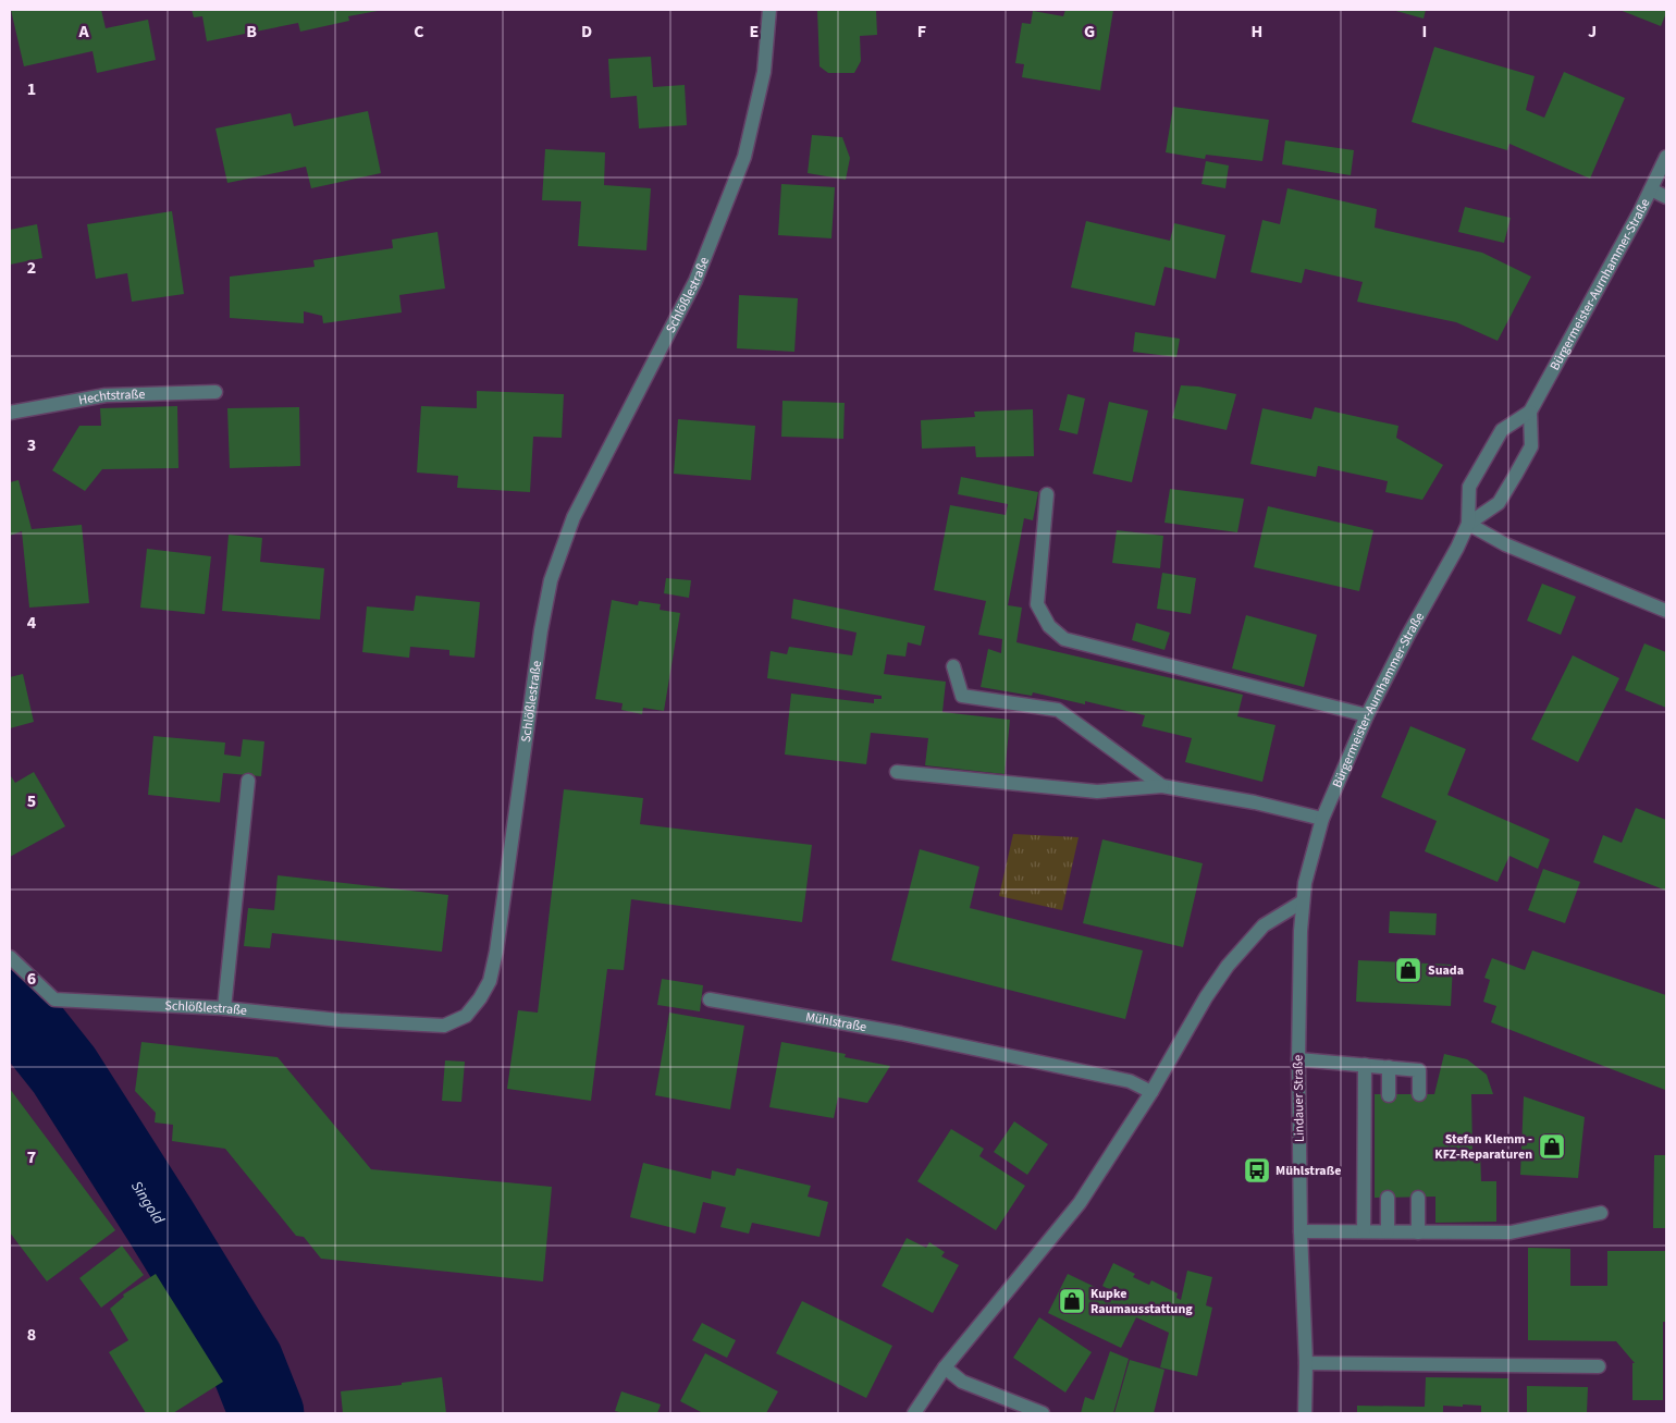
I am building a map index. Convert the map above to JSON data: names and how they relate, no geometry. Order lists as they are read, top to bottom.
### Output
{
  "streets": {
    "street": [
      "Bürgermeister-Aurnhammer-Straße",
      "Schlößlestraße",
      "Hechtstraße",
      "Mühlstraße",
      "Lindauer Straße"
    ]
  },
  "crossings": [
    ["Bürgermeister-Aurnhammer-Straße", "Lindauer Straße"]
  ],
  "water": ["Singold"],
  "places": {
    "shop": ["Suada", "Stefan Klemm - KFZ-Reparaturen", "Kupke Raumausstattung"],
    "bus stop": ["Mühlstraße"]
  },
  "grid": {
    "columns": [
      "A",
      "B",
      "C",
      "D",
      "E",
      "F",
      "G",
      "H",
      "I",
      "J"
    ],
    "rows": [
      "1",
      "2",
      "3",
      "4",
      "5",
      "6",
      "7",
      "8"
    ]
  }
}
